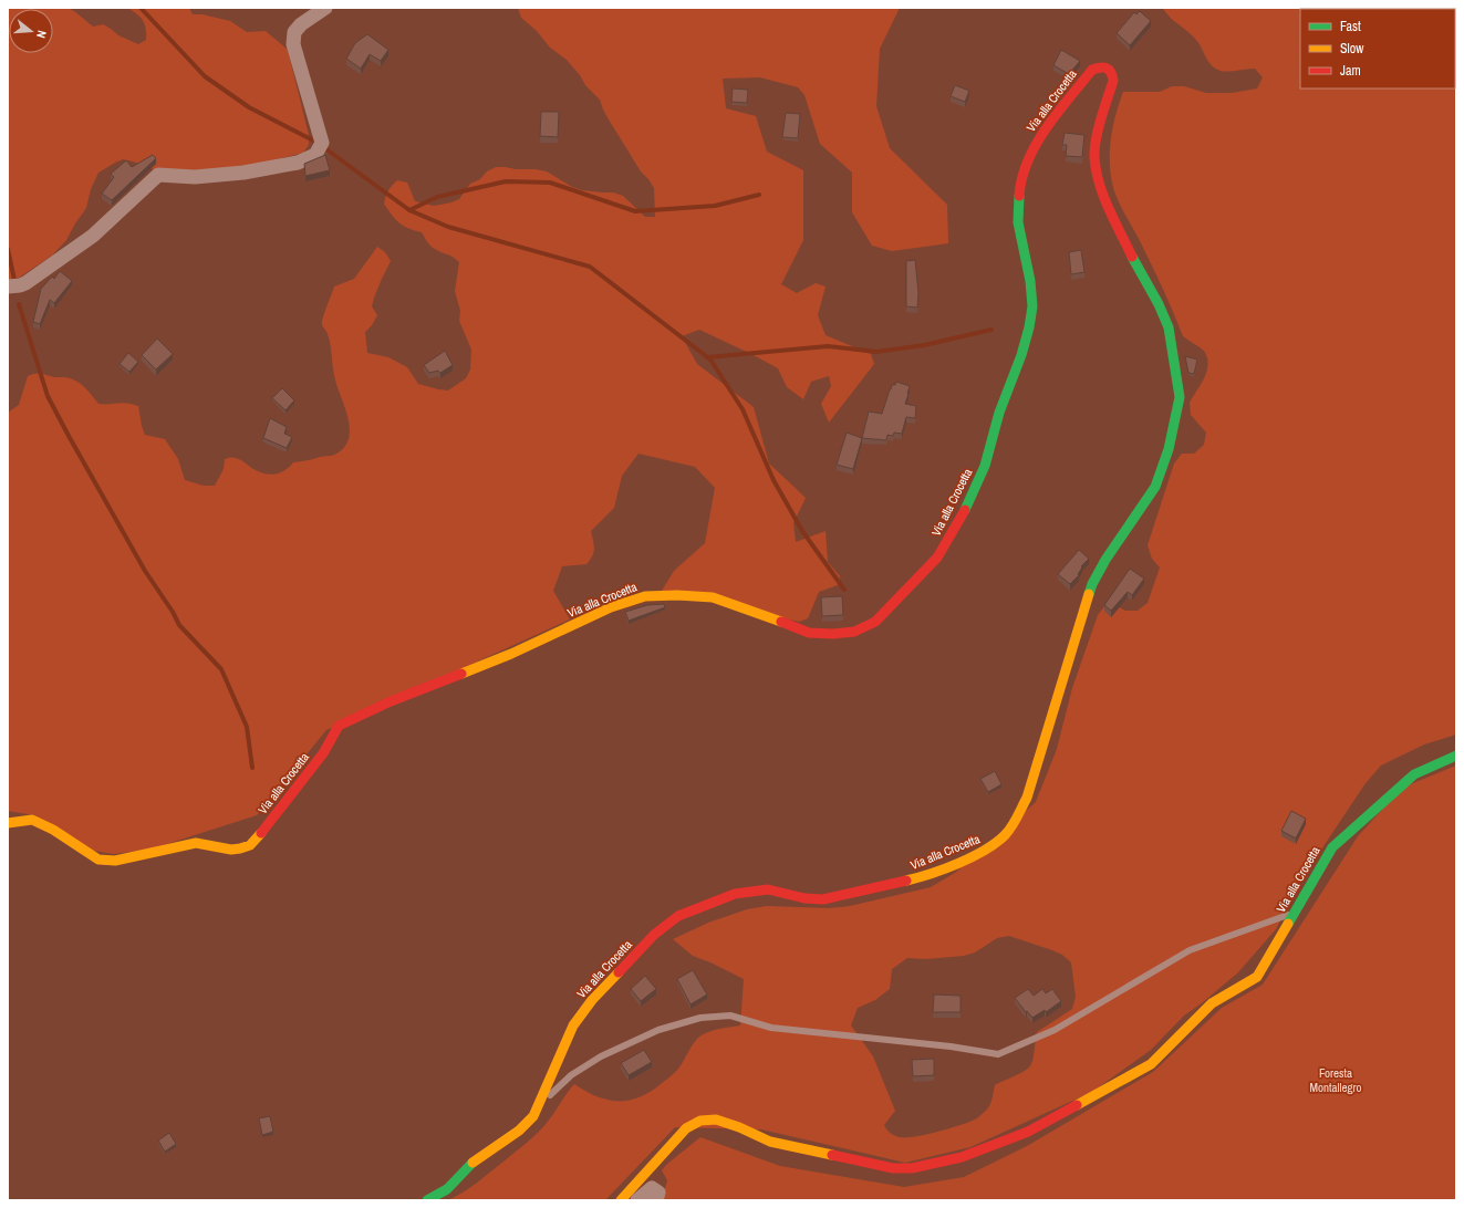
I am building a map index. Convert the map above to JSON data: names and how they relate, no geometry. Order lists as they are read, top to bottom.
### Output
{
  "streets": {
    "street": ["Via alla Crocetta"]
  },
  "parks": ["Foresta Montallegro"],
  "legend": ["Fast", "Slow", "Jam"],
  "north": "right"
}
